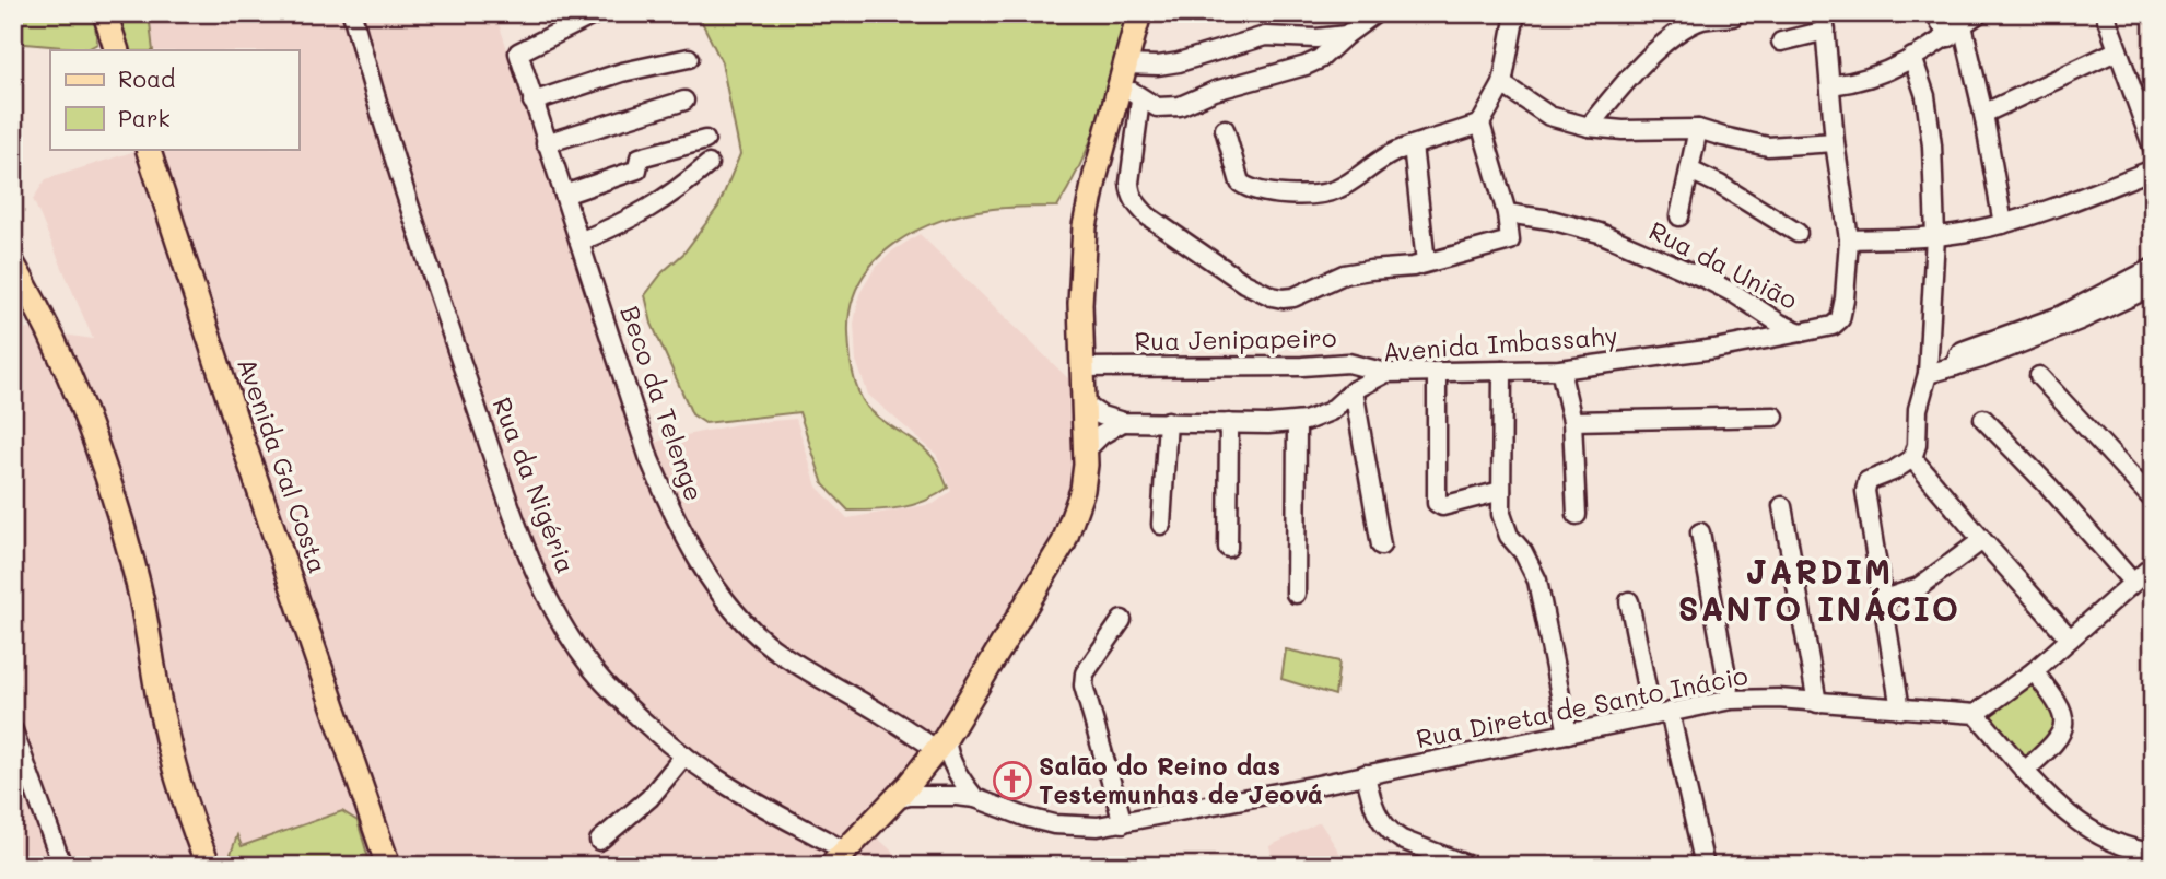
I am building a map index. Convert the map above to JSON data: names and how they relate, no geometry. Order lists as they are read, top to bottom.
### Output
{
  "streets": {
    "main road": ["Avenida Gal Costa"],
    "street": [
      "Rua da União",
      "Rua Jenipapeiro",
      "Avenida Imbassahy",
      "Beco da Telenge",
      "Rua da Nigéria",
      "Rua Direta de Santo Inácio"
    ]
  },
  "crossings": [
    ["Rua da União", "Avenida Imbassahy"],
    ["Rua Jenipapeiro", "Avenida Imbassahy"]
  ],
  "districts": ["JARDIM SANTO INÁCIO"],
  "places": {
    "church": ["Salão do Reino das Testemunhas de Jeová"]
  },
  "legend": ["Road", "Park"]
}
